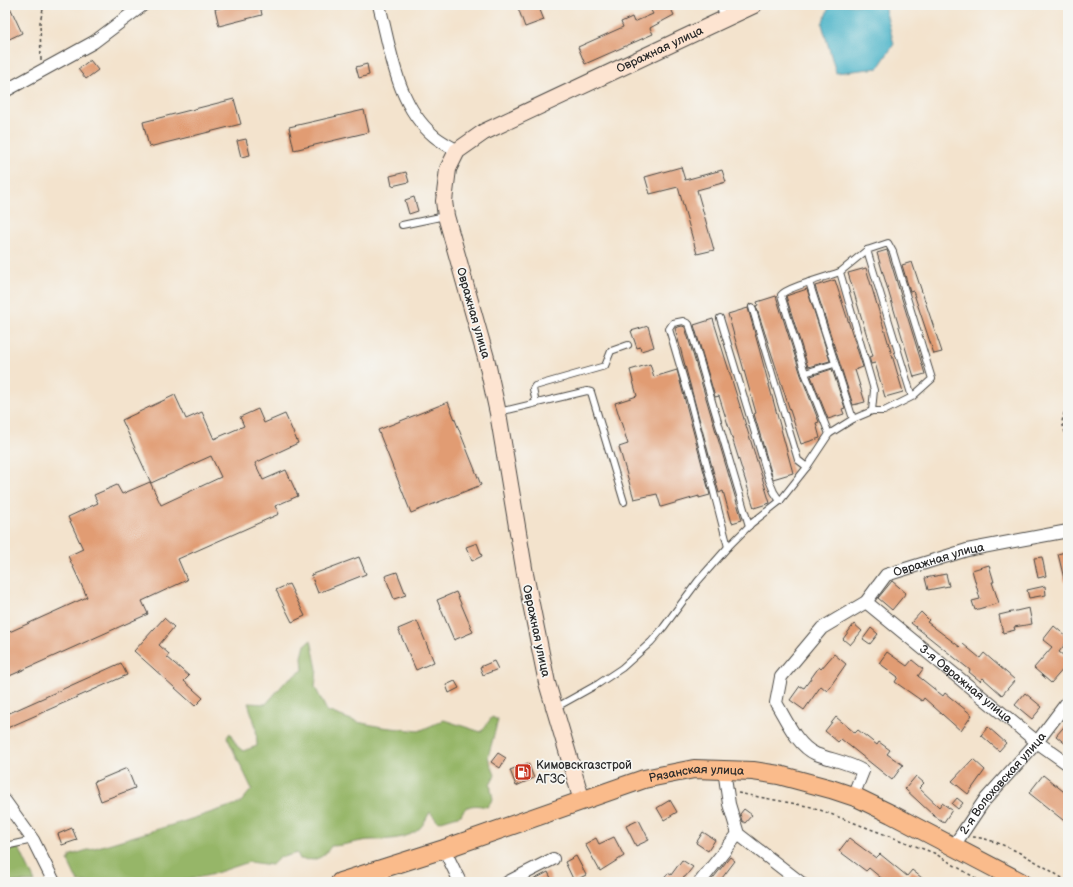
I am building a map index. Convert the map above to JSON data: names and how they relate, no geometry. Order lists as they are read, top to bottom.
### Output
{
  "streets": {
    "main road": ["Рязанская улица"],
    "street": ["Овражная улица", "3-я Овражная улица", "2-я Волоховская улица"]
  },
  "crossings": [
    ["Овражная улица", "3-я Овражная улица"],
    ["Овражная улица", "Рязанская улица"],
    ["3-я Овражная улица", "2-я Волоховская улица"],
    ["Рязанская улица", "2-я Волоховская улица"]
  ],
  "places": {
    "fuel station": ["Кимовскгазстрой АГЗС"]
  }
}
